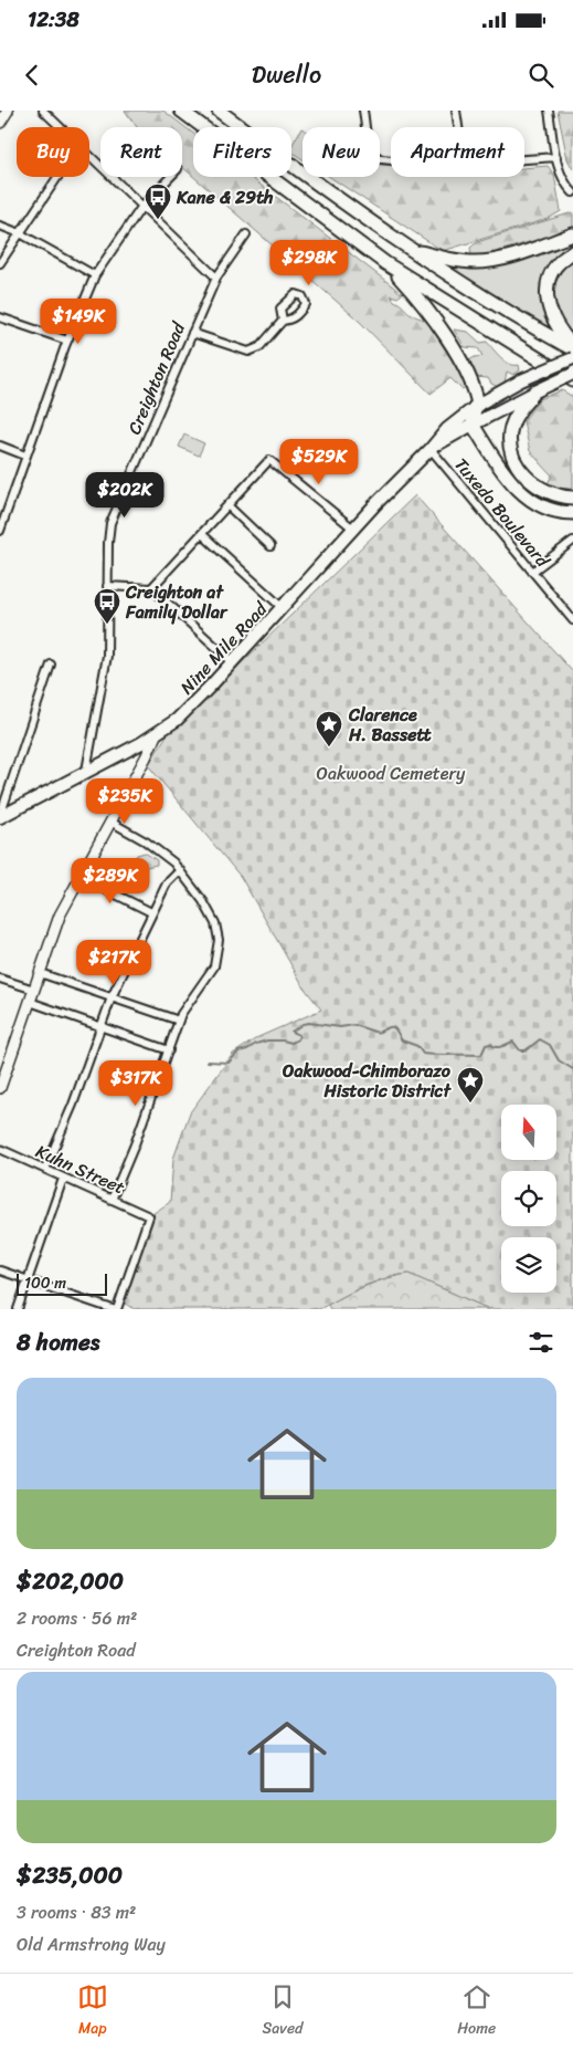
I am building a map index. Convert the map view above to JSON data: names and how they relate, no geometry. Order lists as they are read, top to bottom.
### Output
{
  "streets": {
    "main road": ["Nine Mile Road"],
    "street": ["Creighton Road", "Tuxedo Boulevard", "Kuhn Street"]
  },
  "crossings": [
    ["Creighton Road", "Nine Mile Road"],
    ["Tuxedo Boulevard", "Nine Mile Road"]
  ],
  "parks": ["Oakwood Cemetery"],
  "places": {
    "bus stop": ["Kane & 29th", "Creighton at Family Dollar"],
    "place": ["Clarence H. Bassett", "Oakwood-Chimborazo Historic District"]
  },
  "scale_bar": "100 m",
  "north": "top",
  "page": {
    "status": "12:38",
    "header": "Dwello",
    "chip": [
      "Buy",
      "Rent",
      "Filters",
      "New",
      "Apartment"
    ],
    "price": [
      "$298K",
      "$149K",
      "$529K",
      "$202K",
      "$235K",
      "$289K",
      "$217K",
      "$317K"
    ],
    "scale": "100 m",
    "heading": "8 homes",
    "list": [
      {
        "name": "$202,000",
        "note": "2 rooms · 56 m² · Creighton Road"
      },
      {
        "name": "$235,000",
        "note": "3 rooms · 83 m² · Old Armstrong Way"
      }
    ],
    "tabs": ["Map", "Saved", "Home"]
  }
}
